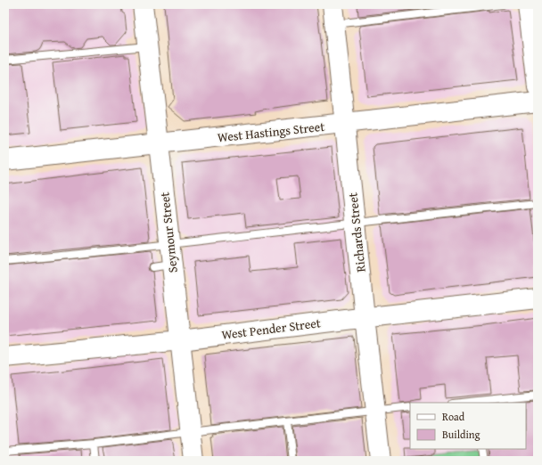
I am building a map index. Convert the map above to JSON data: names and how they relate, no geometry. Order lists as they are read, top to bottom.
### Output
{
  "streets": {
    "main road": [
      "West Hastings Street",
      "Seymour Street",
      "Richards Street",
      "West Pender Street"
    ]
  },
  "crossings": [
    ["West Hastings Street", "Seymour Street"],
    ["West Hastings Street", "Richards Street"],
    ["Seymour Street", "West Pender Street"],
    ["Richards Street", "West Pender Street"]
  ],
  "legend": ["Road", "Building"]
}
